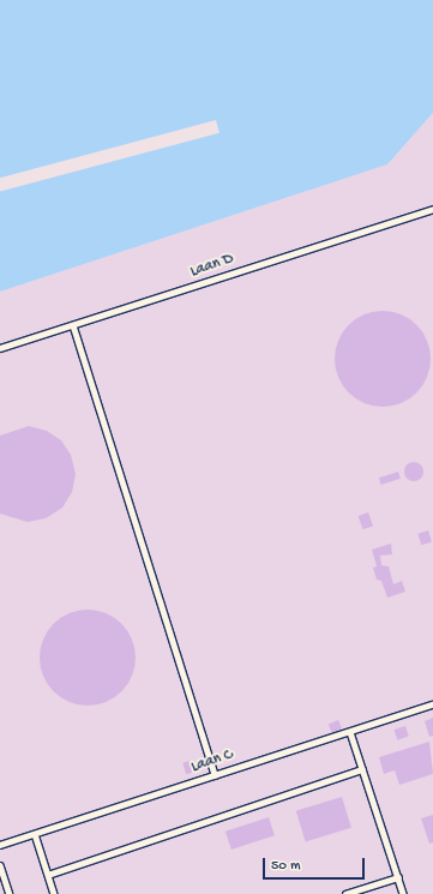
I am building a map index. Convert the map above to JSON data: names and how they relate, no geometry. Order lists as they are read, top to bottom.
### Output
{
  "streets": {
    "lane": ["Laan D", "Laan C"]
  },
  "scale_bar": "50 m"
}
